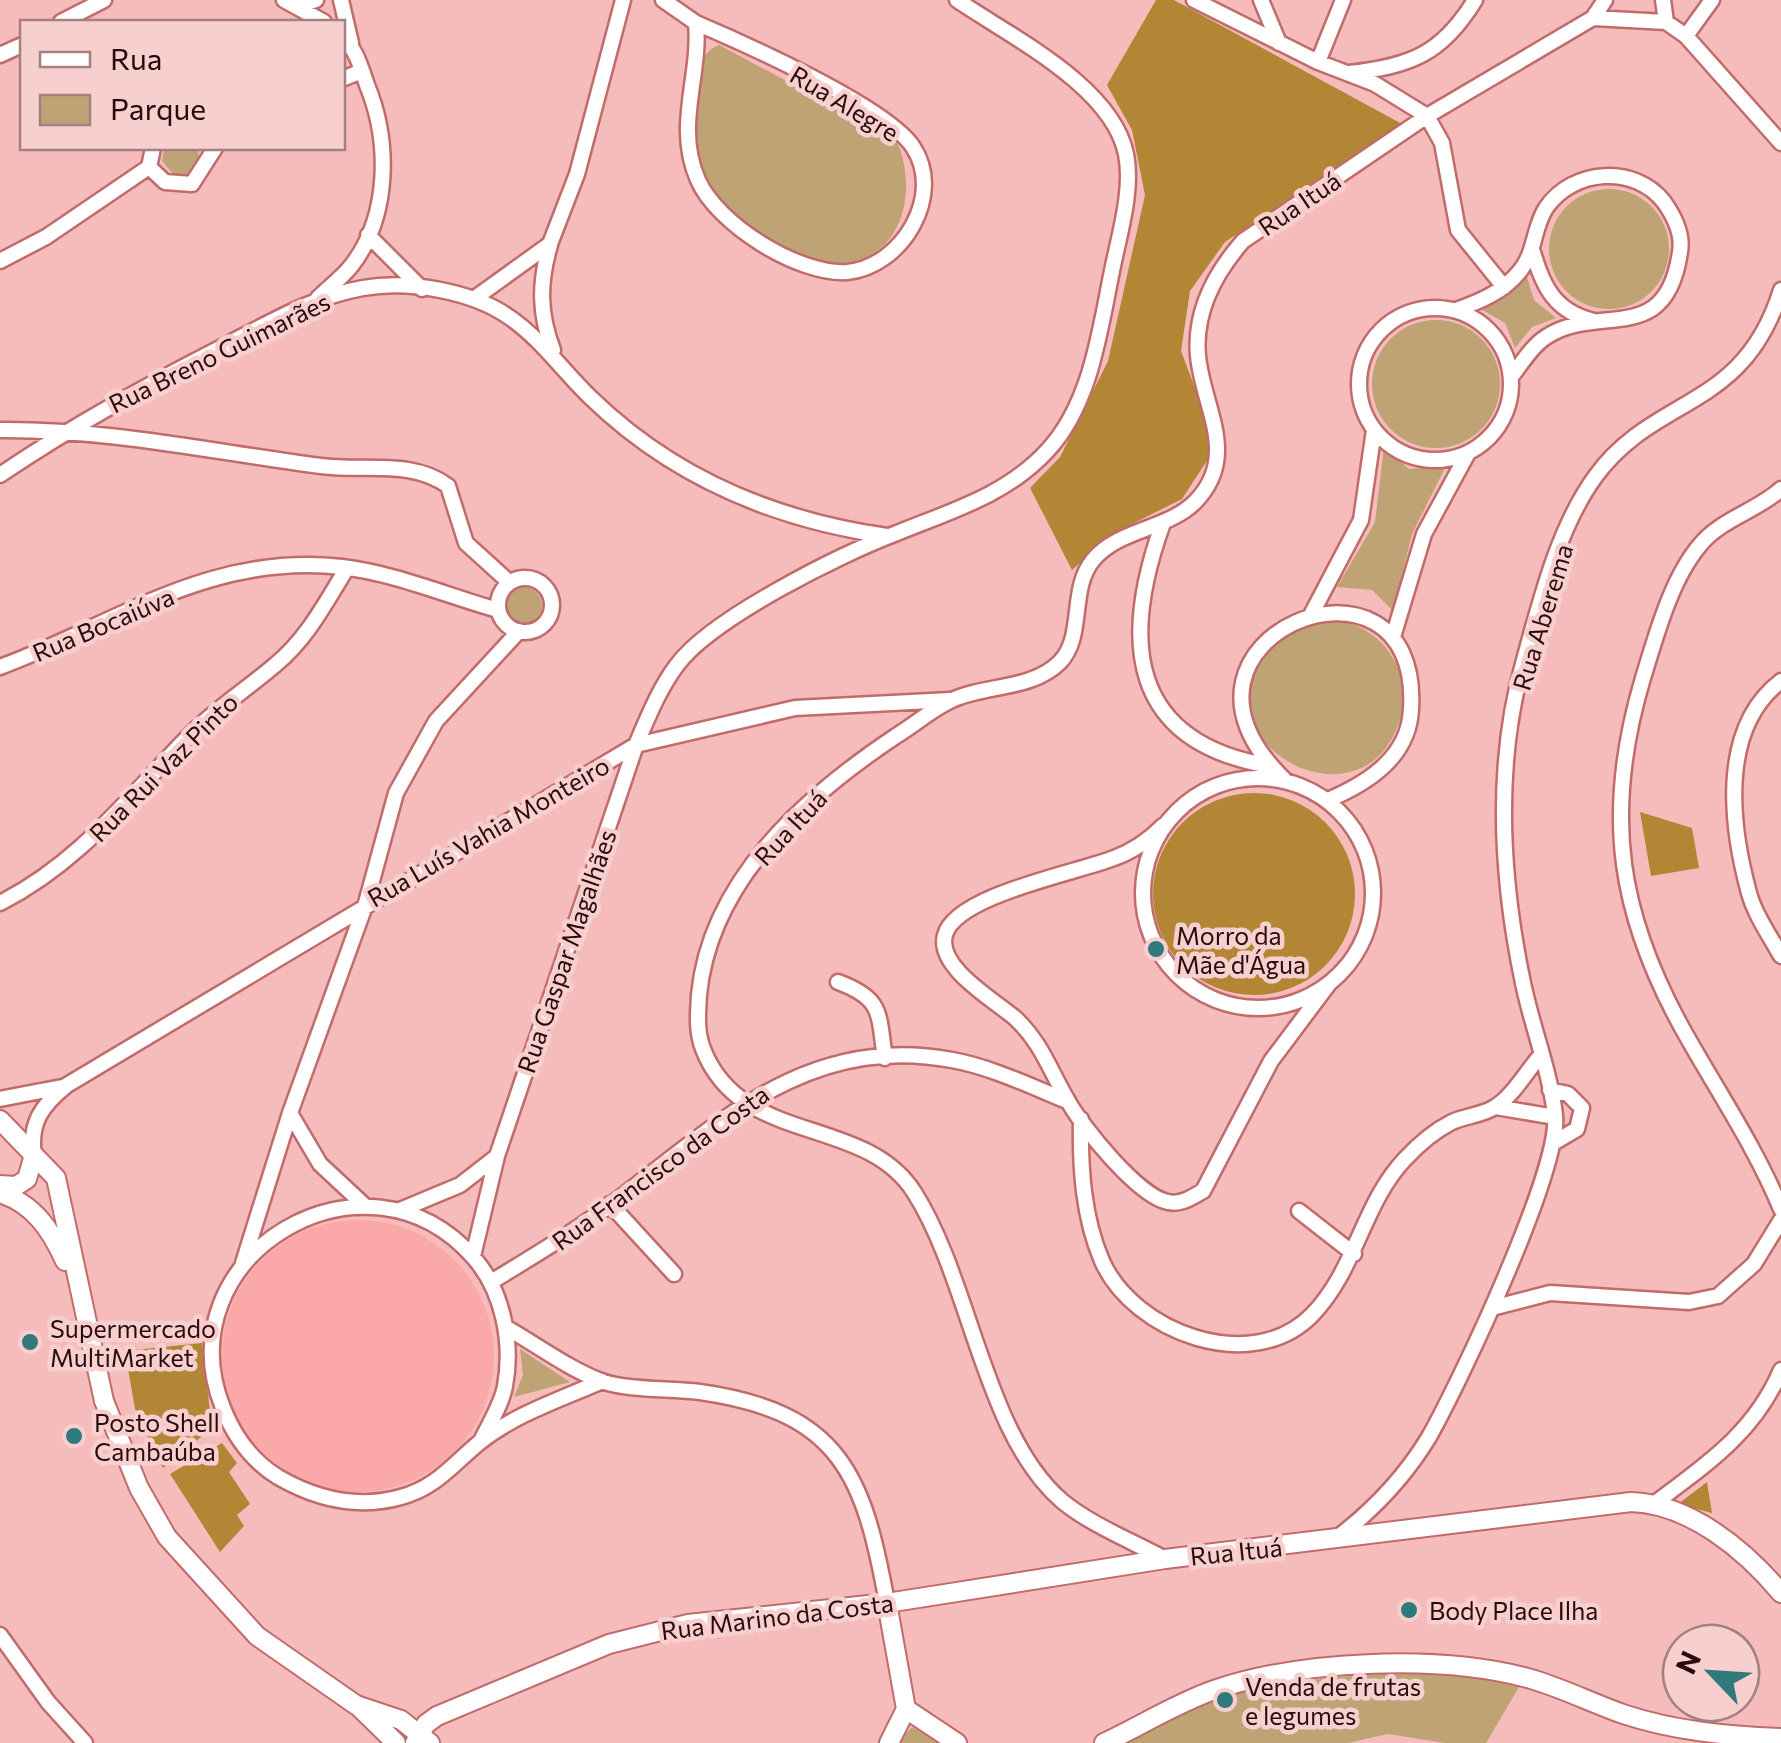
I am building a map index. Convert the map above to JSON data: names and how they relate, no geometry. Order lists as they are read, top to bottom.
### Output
{
  "streets": {
    "street": [
      "Rua Alegre",
      "Rua Ituá",
      "Rua Breno Guimarães",
      "Rua Aberema",
      "Rua Bocaiúva",
      "Rua Rui Vaz Pinto",
      "Rua Luís Vahia Monteiro",
      "Rua Gaspar Magalhães",
      "Rua Francisco da Costa",
      "Rua Marino da Costa"
    ]
  },
  "crossings": [
    ["Rua Ituá", "Rua Aberema"],
    ["Rua Ituá", "Rua Luís Vahia Monteiro"],
    ["Rua Ituá", "Rua Francisco da Costa"],
    ["Rua Ituá", "Rua Marino da Costa"],
    ["Rua Breno Guimarães", "Rua Gaspar Magalhães"],
    ["Rua Bocaiúva", "Rua Rui Vaz Pinto"],
    ["Rua Luís Vahia Monteiro", "Rua Gaspar Magalhães"],
    ["Rua Gaspar Magalhães", "Rua Francisco da Costa"]
  ],
  "places": [
    "Morro da Mãe d'Água",
    "Supermercado MultiMarket",
    "Posto Shell Cambaúba",
    "Body Place Ilha",
    "Venda de frutas e legumes"
  ],
  "legend": ["Rua", "Parque"],
  "north": "top left"
}
